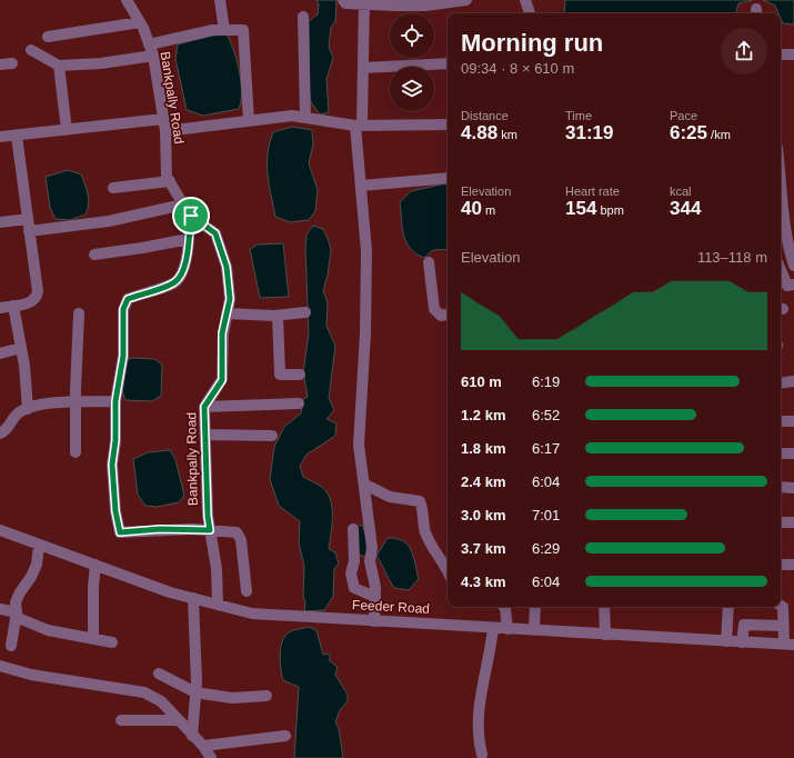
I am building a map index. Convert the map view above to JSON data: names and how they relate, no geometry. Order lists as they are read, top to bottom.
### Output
{
  "streets": {
    "street": ["Bankpally Road", "Feeder Road"]
  },
  "crossings": [
    ["Bankpally Road", "Feeder Road"]
  ],
  "page": {
    "heading": ["Morning run", "09:34 · 8 × 610 m"],
    "stats": [
      ["Distance", "4.88 km"],
      ["Time", "31:19"],
      ["Pace", "6:25 /km"],
      ["Elevation", "40 m"],
      ["Heart rate", "154 bpm"],
      ["kcal", "344"]
    ],
    "chart": ["Elevation", "113–118 m"],
    "list": [
      {
        "name": "610 m",
        "note": "6:19"
      },
      {
        "name": "1.2 km",
        "note": "6:52"
      },
      {
        "name": "1.8 km",
        "note": "6:17"
      },
      {
        "name": "2.4 km",
        "note": "6:04"
      },
      {
        "name": "3.0 km",
        "note": "7:01"
      },
      {
        "name": "3.7 km",
        "note": "6:29"
      },
      {
        "name": "4.3 km",
        "note": "6:04"
      }
    ]
  }
}
